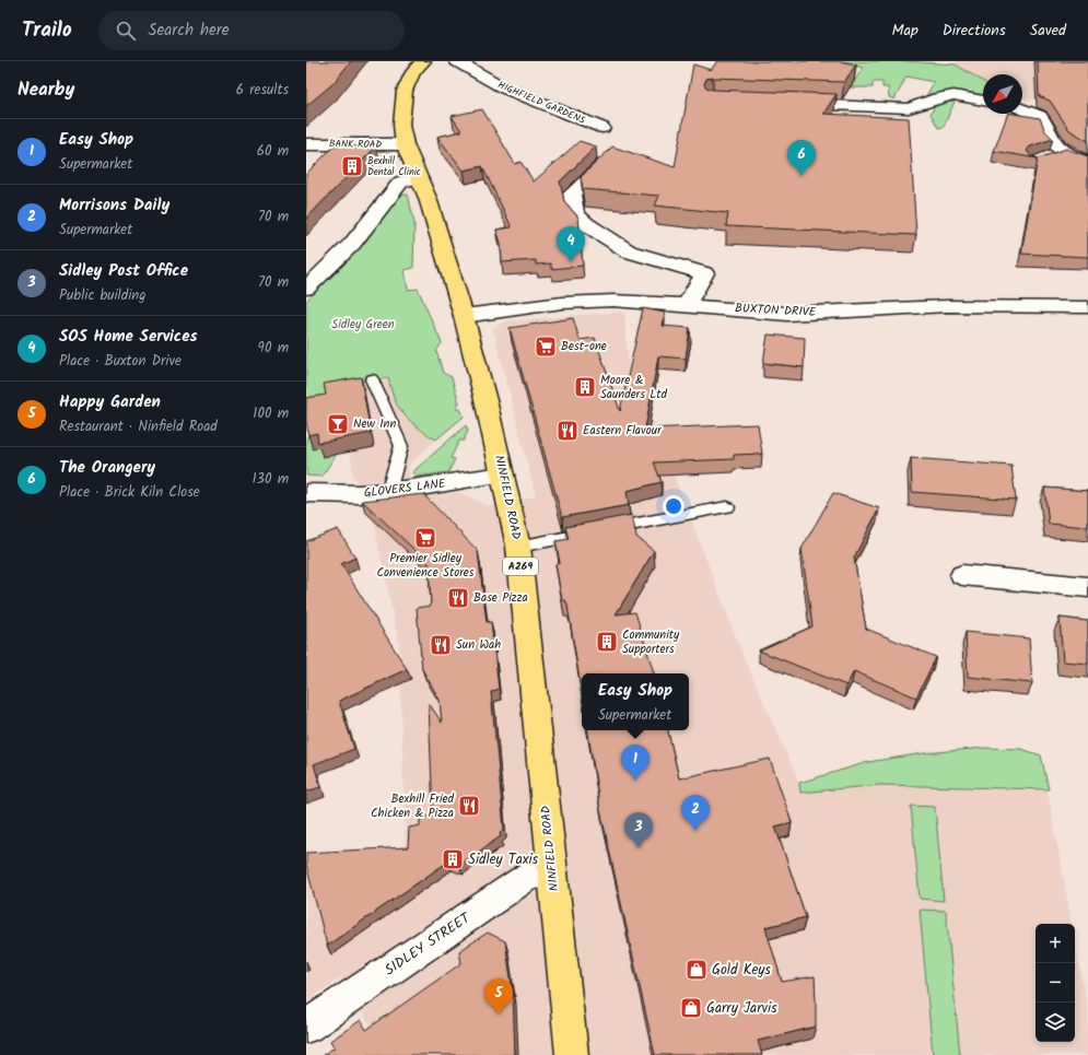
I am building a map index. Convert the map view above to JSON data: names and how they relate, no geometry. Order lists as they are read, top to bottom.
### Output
{
  "streets": {
    "main road": ["NINFIELD ROAD", "A269"],
    "street": [
      "HIGHFIELD GARDENS",
      "BANK ROAD",
      "BUXTON DRIVE",
      "GLOVERS LANE",
      "SIDLEY STREET"
    ]
  },
  "crossings": [
    ["BANK ROAD", "NINFIELD ROAD"],
    ["BUXTON DRIVE", "NINFIELD ROAD"],
    ["GLOVERS LANE", "NINFIELD ROAD"],
    ["NINFIELD ROAD", "SIDLEY STREET"]
  ],
  "parks": ["Sidley Green"],
  "places": {
    "building": [
      "Bexhill Dental Clinic",
      "Moore & Saunders Ltd",
      "Community Supporters",
      "Sidley Taxis"
    ],
    "supermarket": ["Best-one", "Premier Sidley Convenience Stores"],
    "bar": ["New Inn"],
    "restaurant": [
      "Eastern Flavour",
      "Base Pizza",
      "Sun Wah",
      "Bexhill Fried Chicken & Pizza"
    ],
    "shop": ["Gold Keys", "Garry Jarvis"]
  },
  "north": "bottom left",
  "page": {
    "header": "Trailo",
    "search": "Search here",
    "nav": ["Map", "Directions", "Saved"],
    "heading": ["Nearby", "6 results"],
    "list": [
      {
        "mark": "1",
        "name": "Easy Shop",
        "note": "Supermarket",
        "value": "60 m"
      },
      {
        "mark": "2",
        "name": "Morrisons Daily",
        "note": "Supermarket",
        "value": "70 m"
      },
      {
        "mark": "3",
        "name": "Sidley Post Office",
        "note": "Public building",
        "value": "70 m"
      },
      {
        "mark": "4",
        "name": "SOS Home Services",
        "note": "Place · Buxton Drive",
        "value": "90 m"
      },
      {
        "mark": "5",
        "name": "Happy Garden",
        "note": "Restaurant · Ninfield Road",
        "value": "100 m"
      },
      {
        "mark": "6",
        "name": "The Orangery",
        "note": "Place · Brick Kiln Close",
        "value": "130 m"
      }
    ],
    "pins": [
      "6",
      "4",
      "1",
      "2",
      "3",
      "5"
    ],
    "popup": ["Easy Shop", "Supermarket"],
    "map_buttons": ["+", "−"]
  }
}
